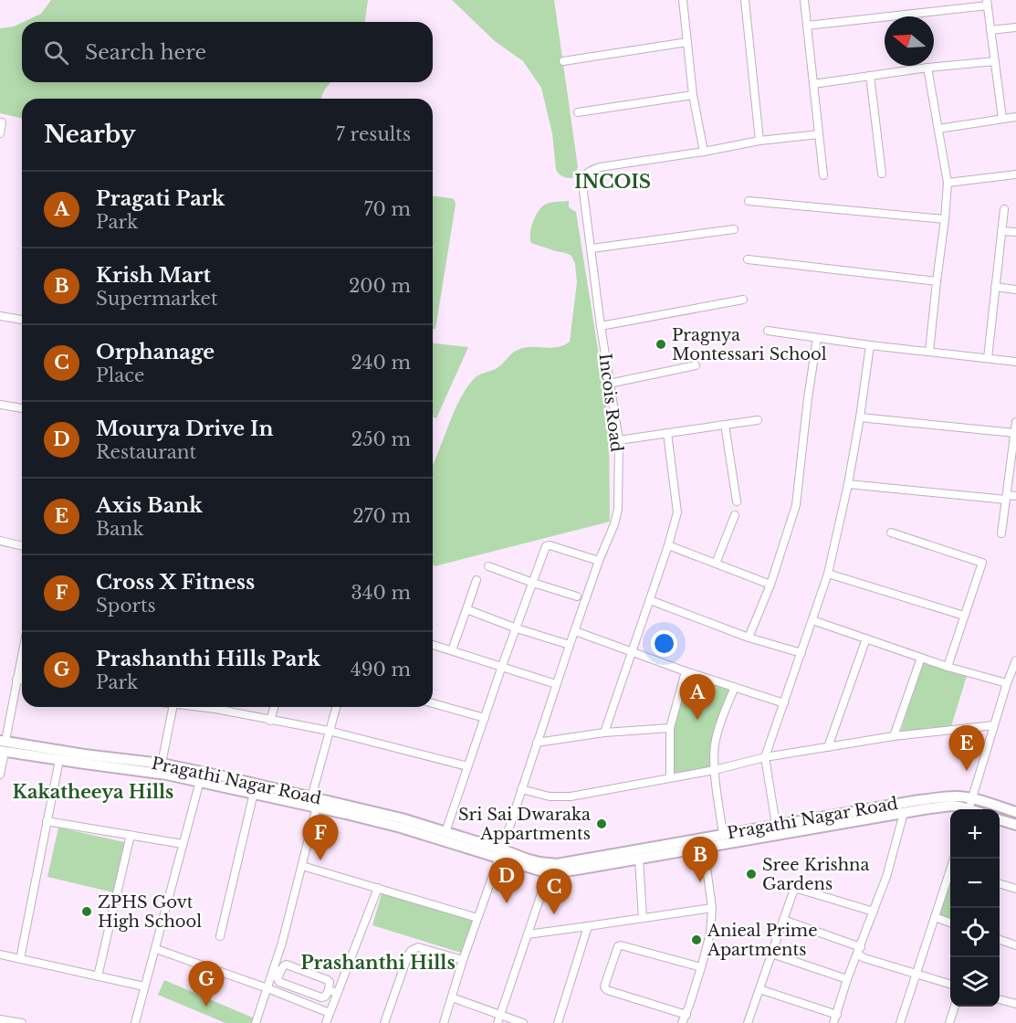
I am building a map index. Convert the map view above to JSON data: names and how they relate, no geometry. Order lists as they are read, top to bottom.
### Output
{
  "streets": {
    "main road": ["Pragathi Nagar Road"],
    "street": ["Incois Road"]
  },
  "crossings": [
    ["Incois Road", "Pragathi Nagar Road"]
  ],
  "districts": ["INCOIS", "Kakatheeya Hills", "Prashanthi Hills"],
  "places": [
    "Pragnya Montessari School",
    "Sri Sai Dwaraka Appartments",
    "Sree Krishna Gardens",
    "ZPHS Govt High School",
    "Anieal Prime Apartments"
  ],
  "north": "left",
  "page": {
    "search": "Search here",
    "heading": ["Nearby", "7 results"],
    "list": [
      {
        "mark": "A",
        "name": "Pragati Park",
        "note": "Park",
        "value": "70 m"
      },
      {
        "mark": "B",
        "name": "Krish Mart",
        "note": "Supermarket",
        "value": "200 m"
      },
      {
        "mark": "C",
        "name": "Orphanage",
        "note": "Place",
        "value": "240 m"
      },
      {
        "mark": "D",
        "name": "Mourya Drive In",
        "note": "Restaurant",
        "value": "250 m"
      },
      {
        "mark": "E",
        "name": "Axis Bank",
        "note": "Bank",
        "value": "270 m"
      },
      {
        "mark": "F",
        "name": "Cross X Fitness",
        "note": "Sports",
        "value": "340 m"
      },
      {
        "mark": "G",
        "name": "Prashanthi Hills Park",
        "note": "Park",
        "value": "490 m"
      }
    ],
    "pins": [
      "A",
      "E",
      "F",
      "B",
      "D",
      "C",
      "G"
    ],
    "map_buttons": ["+", "−"]
  }
}
